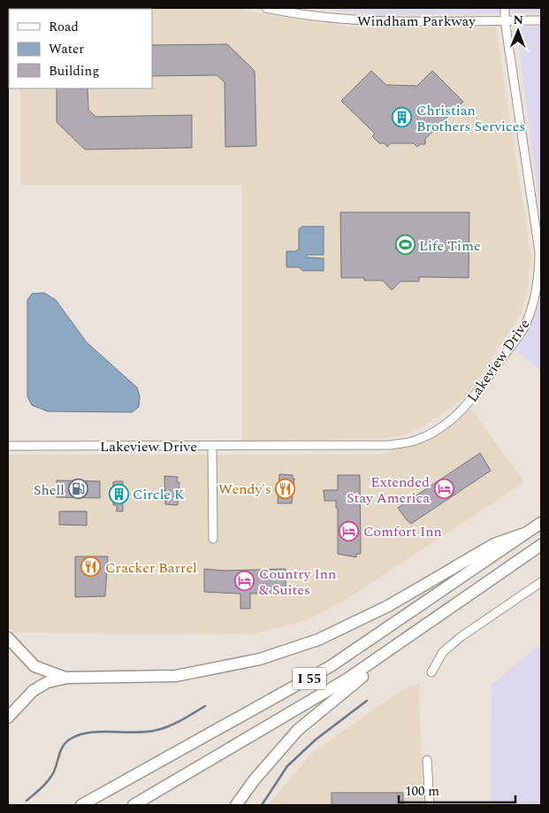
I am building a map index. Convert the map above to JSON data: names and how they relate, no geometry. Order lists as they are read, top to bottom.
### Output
{
  "streets": {
    "highway": ["I 55"],
    "street": ["Windham Parkway", "Lakeview Drive"]
  },
  "crossings": [
    ["Windham Parkway", "Lakeview Drive"]
  ],
  "places": {
    "building": ["Christian Brothers Services", "Circle K"],
    "sports": ["Life Time"],
    "restaurant": ["Wendy's", "Cracker Barrel"],
    "fuel station": ["Shell"],
    "hotel": ["Extended Stay America", "Comfort Inn", "Country Inn & Suites"]
  },
  "legend": ["Road", "Water", "Building"],
  "scale_bar": "100 m",
  "north": "top"
}
